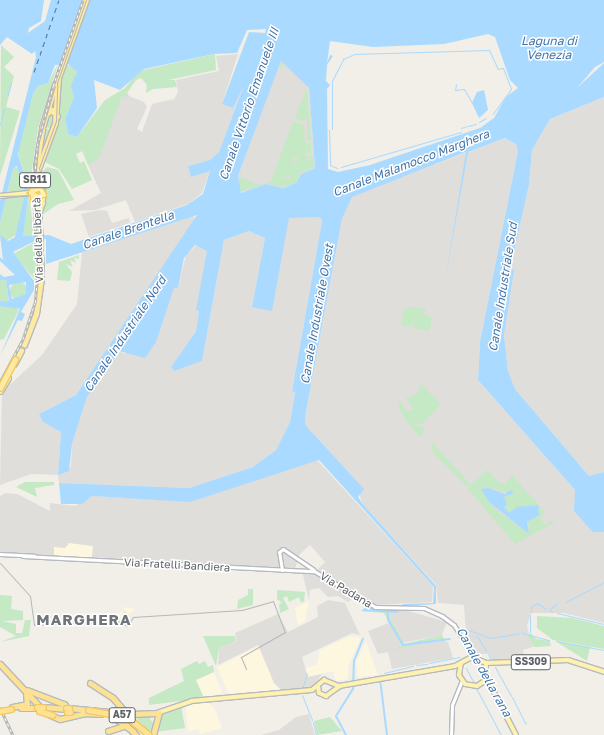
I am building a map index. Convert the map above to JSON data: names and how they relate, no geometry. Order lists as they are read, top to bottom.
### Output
{
  "streets": {
    "highway": ["SR11", "Via della Libertà", "A57"],
    "main road": ["Via Fratelli Bandiera", "Via Padana", "SS309"]
  },
  "crossings": [
    ["SR11", "Via della Libertà"],
    ["Via Fratelli Bandiera", "Via Padana"],
    ["Via Padana", "SS309"]
  ],
  "districts": ["MARGHERA"],
  "water": [
    "Laguna di Venezia",
    "Canale Vittorio Emanuele III",
    "Canale Malamocco Marghera",
    "Canale Brentella",
    "Canale Industriale Sud",
    "Canale Industriale Ovest",
    "Canale Industriale Nord",
    "Canale della rana"
  ]
}
